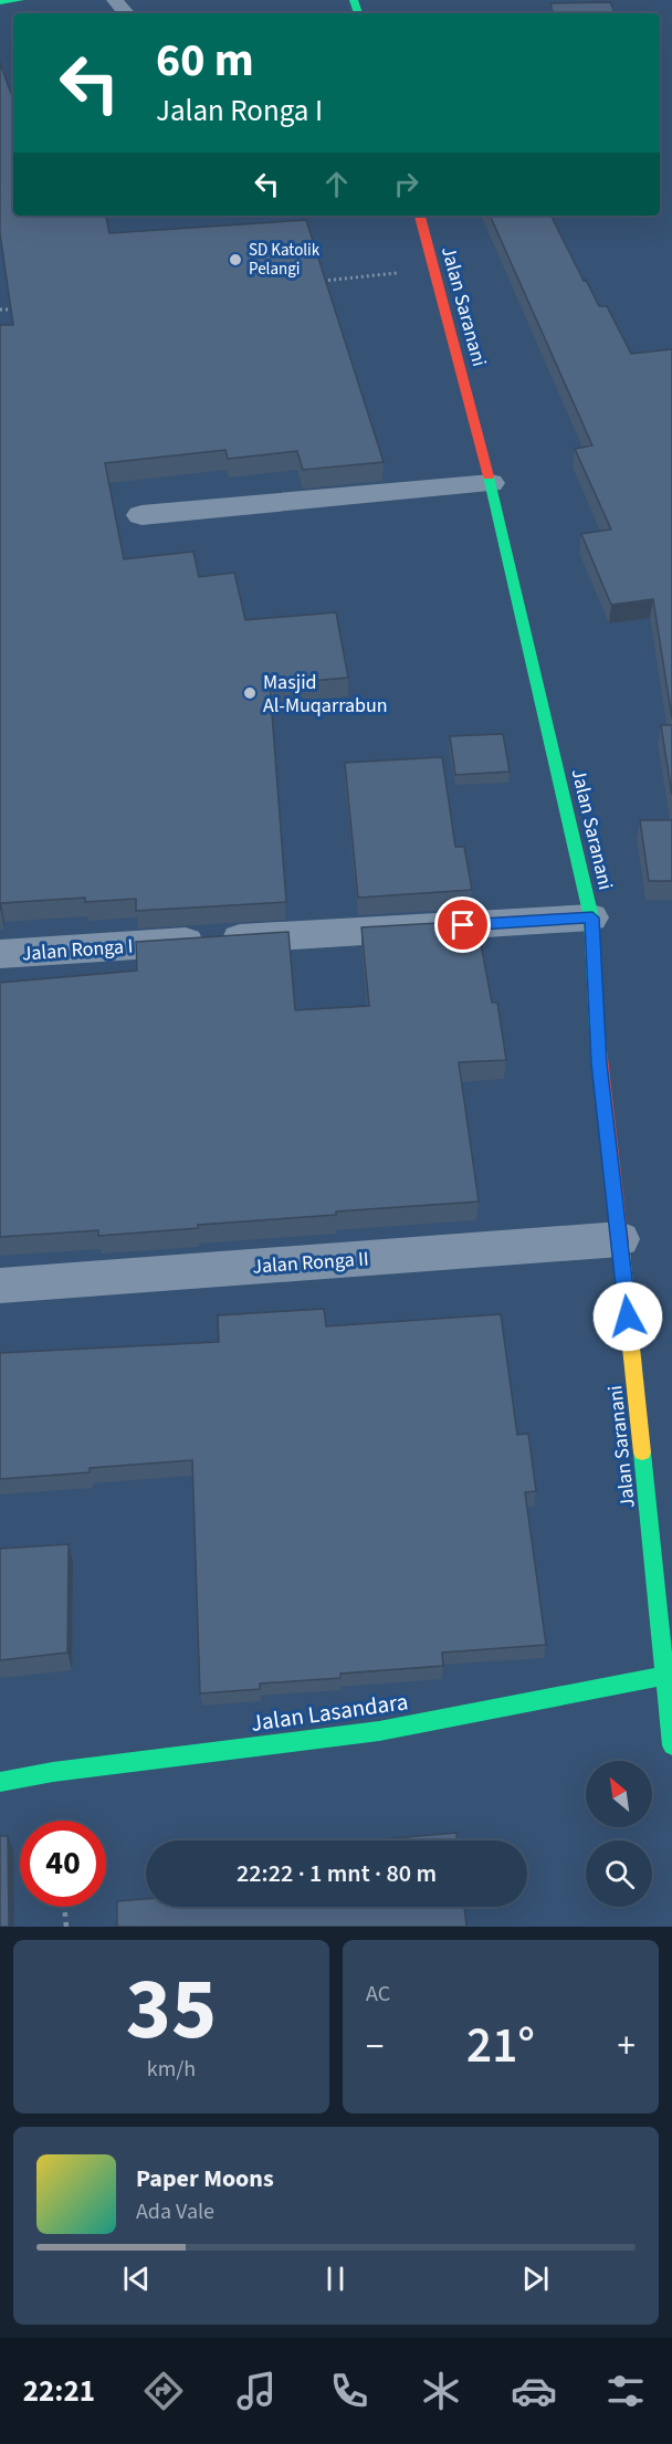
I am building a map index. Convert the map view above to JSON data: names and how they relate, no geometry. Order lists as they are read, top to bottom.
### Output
{
  "streets": {
    "main road": ["Jalan Saranani", "Jalan Lasandara"],
    "street": ["Jalan Ronga I", "Jalan Ronga II"]
  },
  "crossings": [
    ["Jalan Saranani", "Jalan Ronga I"],
    ["Jalan Saranani", "Jalan Ronga II"],
    ["Jalan Saranani", "Jalan Lasandara"]
  ],
  "places": ["SD Katolik Pelangi", "Masjid Al-Muqarrabun"],
  "north": "top left",
  "page": {
    "turn": ["60 m", "Jalan Ronga I"],
    "limit": "40",
    "trip": "22:22 · 1 mnt · 80 m",
    "tile": [
      ["35", "km/h"],
      "AC"
    ],
    "heat": ["−", "21°", "+"],
    "song": ["Paper Moons", "Ada Vale"],
    "tabs": "22:21"
  }
}
